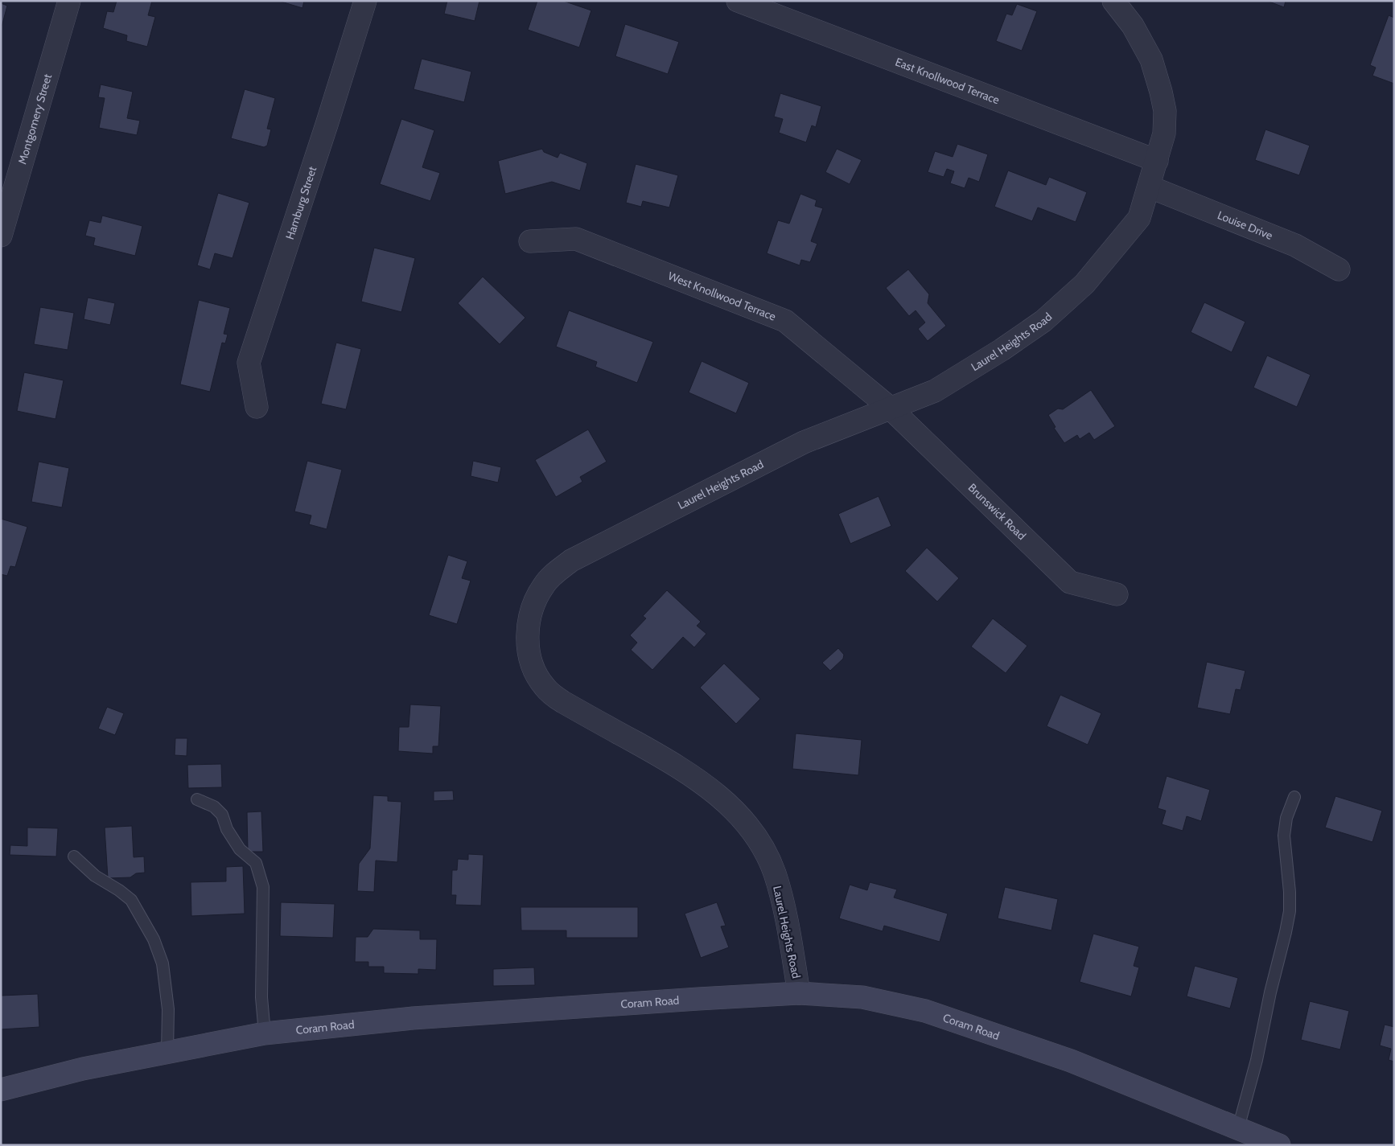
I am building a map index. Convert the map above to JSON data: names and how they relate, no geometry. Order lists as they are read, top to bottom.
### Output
{
  "streets": {
    "street": [
      "East Knollwood Terrace",
      "Montgomery Street",
      "Hamburg Street",
      "Louise Drive",
      "West Knollwood Terrace",
      "Laurel Heights Road",
      "Brunswick Road",
      "Coram Road"
    ]
  },
  "crossings": [
    ["East Knollwood Terrace", "Laurel Heights Road"],
    ["Louise Drive", "Laurel Heights Road"],
    ["West Knollwood Terrace", "Laurel Heights Road"],
    ["West Knollwood Terrace", "Brunswick Road"],
    ["Laurel Heights Road", "Brunswick Road"],
    ["Laurel Heights Road", "Coram Road"]
  ]
}
